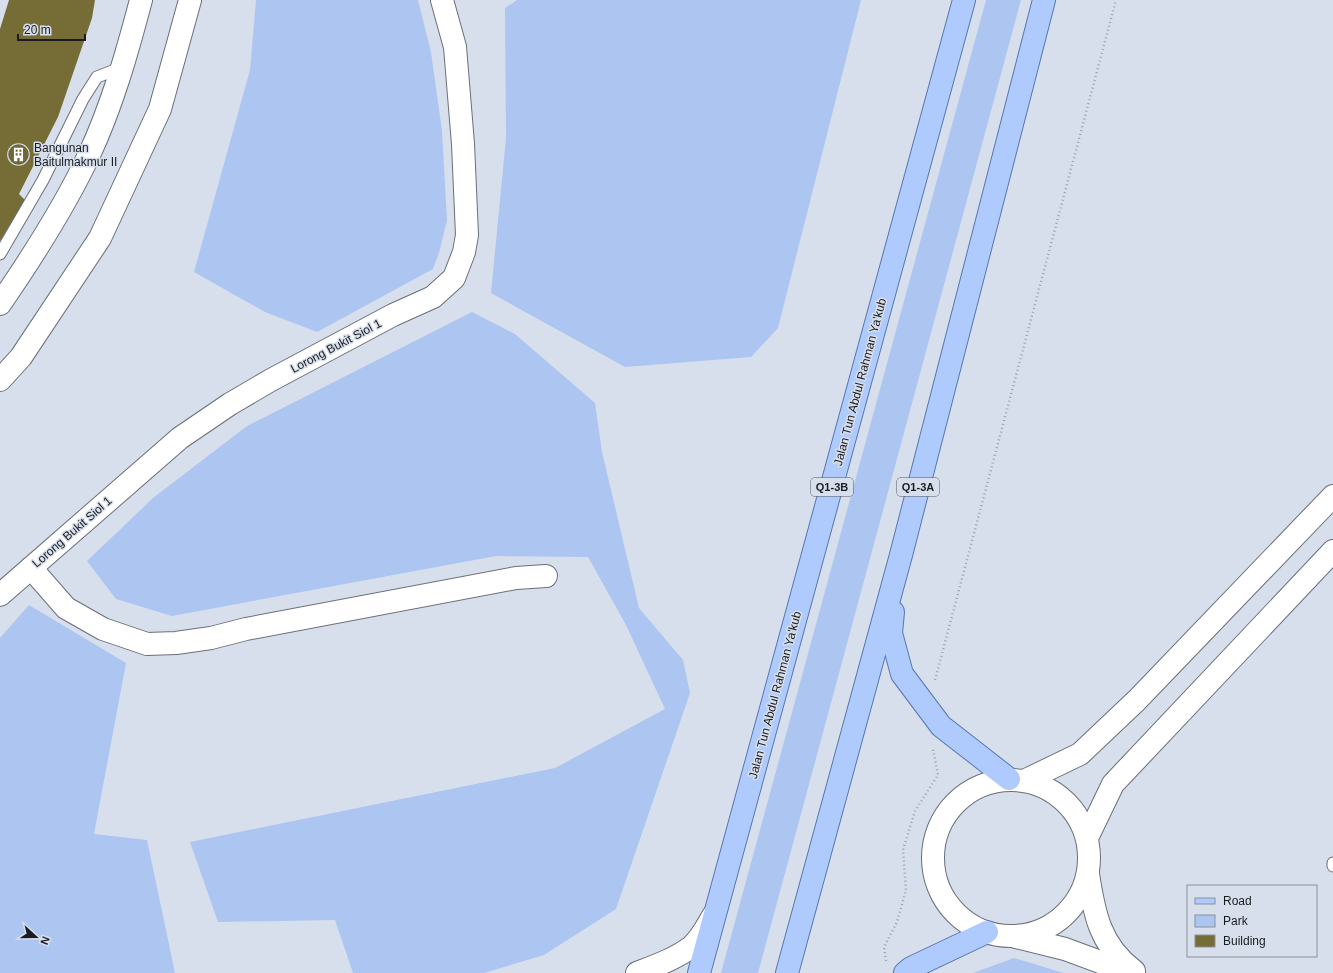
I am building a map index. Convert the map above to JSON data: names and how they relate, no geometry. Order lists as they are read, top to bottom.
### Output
{
  "streets": {
    "main road": ["Jalan Tun Abdul Rahman Ya'kub", "Q1-3B", "Q1-3A"],
    "street": ["Lorong Bukit Siol 1"]
  },
  "places": {
    "building": ["Bangunan Baitulmakmur II"]
  },
  "legend": ["Road", "Park", "Building"],
  "scale_bar": "20 m",
  "north": "right"
}
